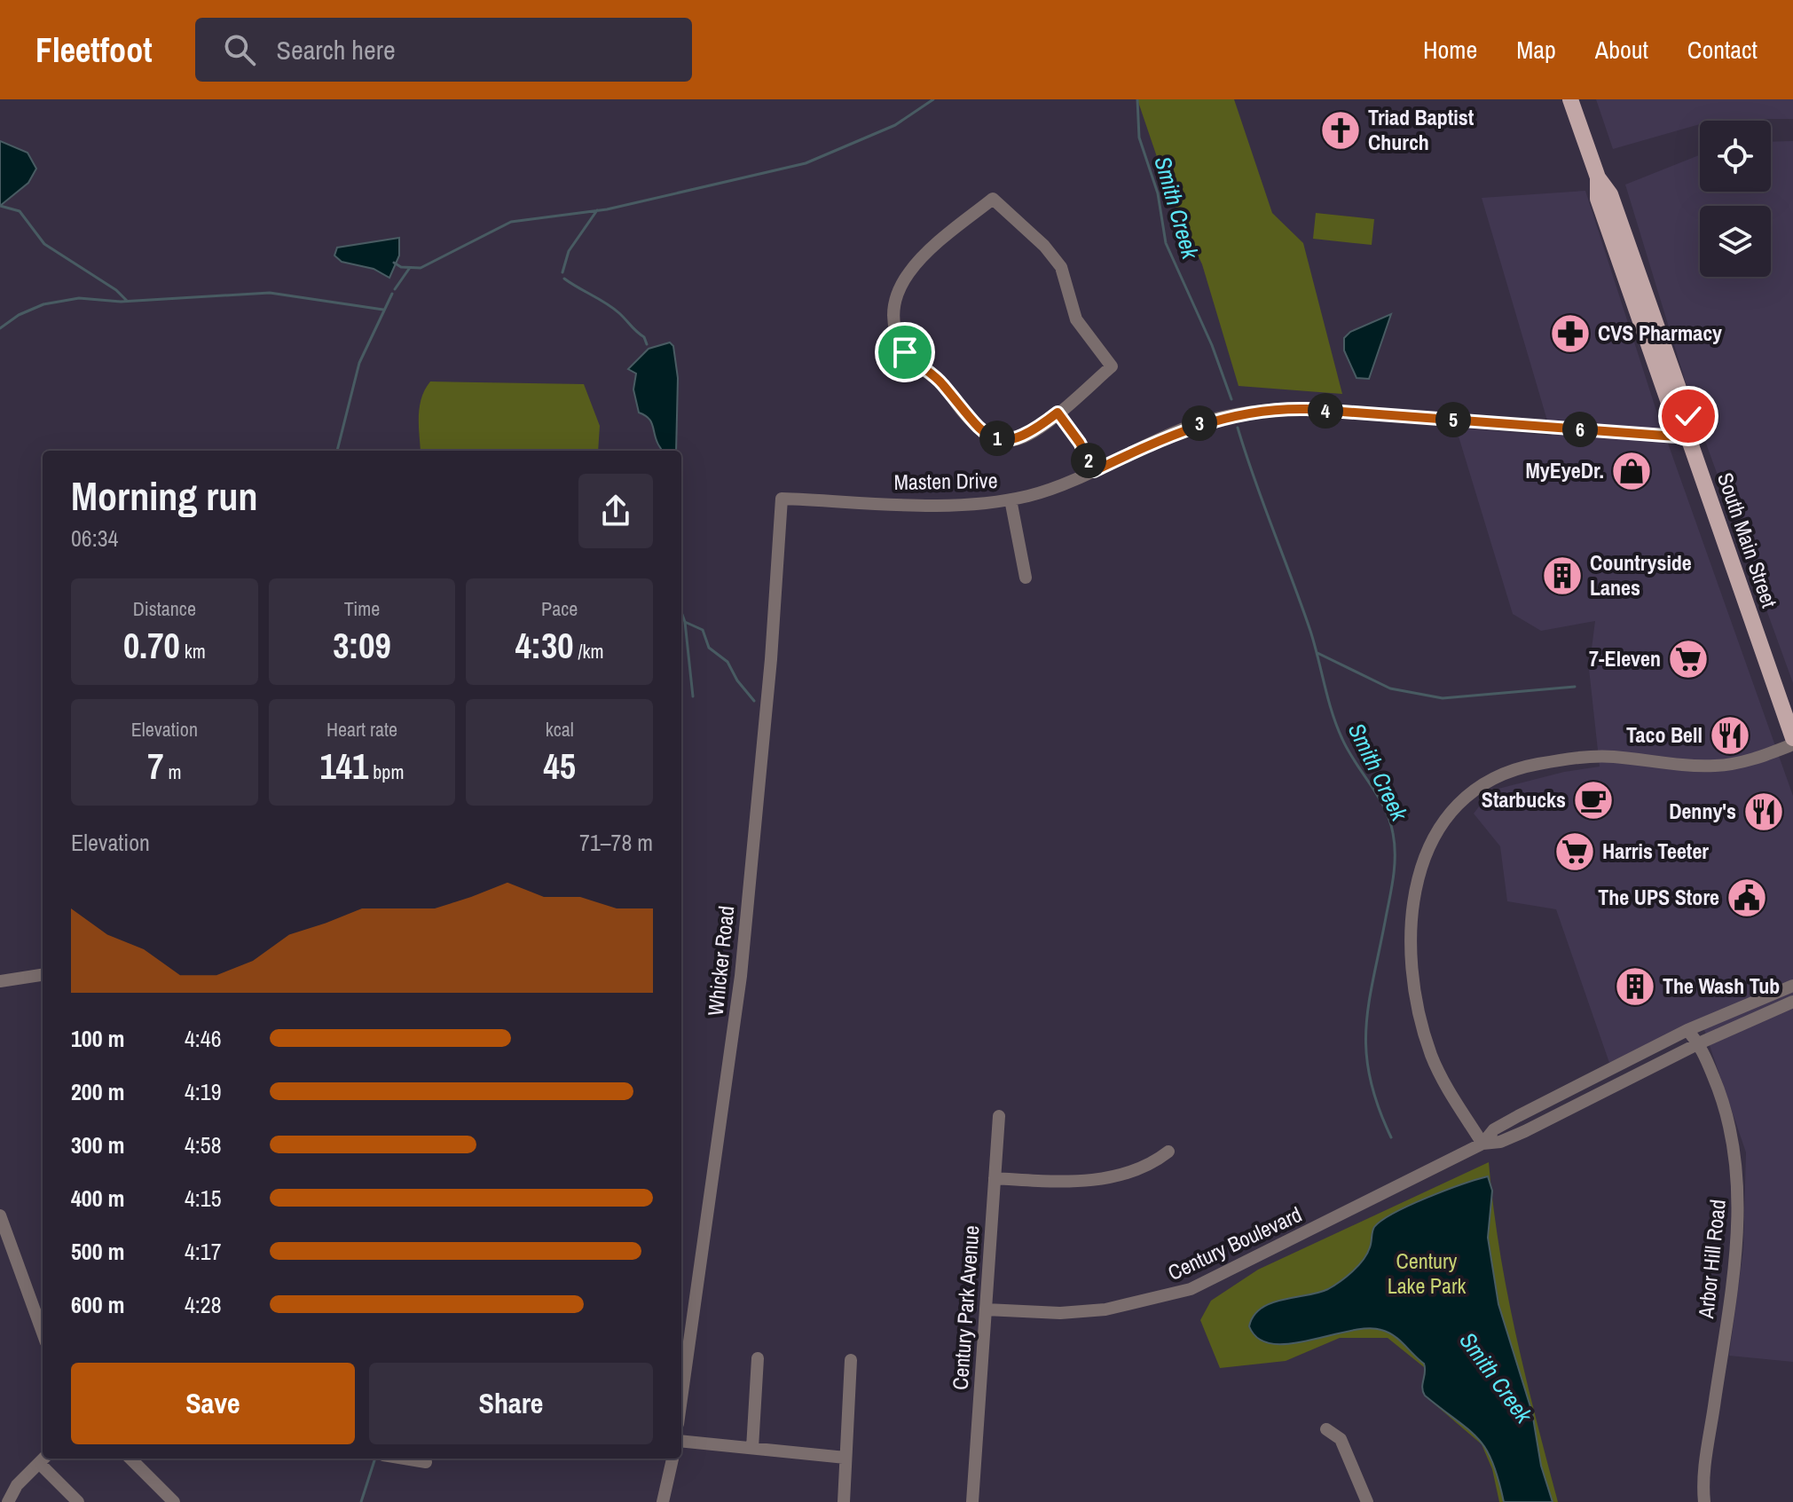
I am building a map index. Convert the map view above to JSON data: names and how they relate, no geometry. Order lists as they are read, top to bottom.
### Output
{
  "streets": {
    "main road": ["South Main Street"],
    "street": [
      "Masten Drive",
      "Whicker Road",
      "Century Boulevard",
      "Arbor Hill Road",
      "Century Park Avenue"
    ]
  },
  "crossings": [
    ["Masten Drive", "South Main Street"],
    ["Masten Drive", "Whicker Road"],
    ["Century Boulevard", "Arbor Hill Road"],
    ["Century Boulevard", "Century Park Avenue"]
  ],
  "water": ["Smith Creek"],
  "parks": ["Century Lake Park"],
  "places": {
    "church": ["Triad Baptist Church"],
    "pharmacy": ["CVS Pharmacy"],
    "shop": ["MyEyeDr."],
    "building": ["Countryside Lanes", "The Wash Tub"],
    "supermarket": ["7-Eleven", "Harris Teeter"],
    "restaurant": ["Taco Bell", "Denny's"],
    "cafe": ["Starbucks"],
    "public building": ["The UPS Store"]
  },
  "page": {
    "header": "Fleetfoot",
    "search": "Search here",
    "nav": [
      "Home",
      "Map",
      "About",
      "Contact"
    ],
    "pins": [
      "4",
      "5",
      "3",
      "6",
      "1",
      "2"
    ],
    "heading": ["Morning run", "06:34"],
    "stats": [
      ["Distance", "0.70 km"],
      ["Time", "3:09"],
      ["Pace", "4:30 /km"],
      ["Elevation", "7 m"],
      ["Heart rate", "141 bpm"],
      ["kcal", "45"]
    ],
    "chart": ["Elevation", "71–78 m"],
    "list": [
      {
        "name": "100 m",
        "note": "4:46"
      },
      {
        "name": "200 m",
        "note": "4:19"
      },
      {
        "name": "300 m",
        "note": "4:58"
      },
      {
        "name": "400 m",
        "note": "4:15"
      },
      {
        "name": "500 m",
        "note": "4:17"
      },
      {
        "name": "600 m",
        "note": "4:28"
      }
    ],
    "buttons": ["Save", "Share"]
  }
}
